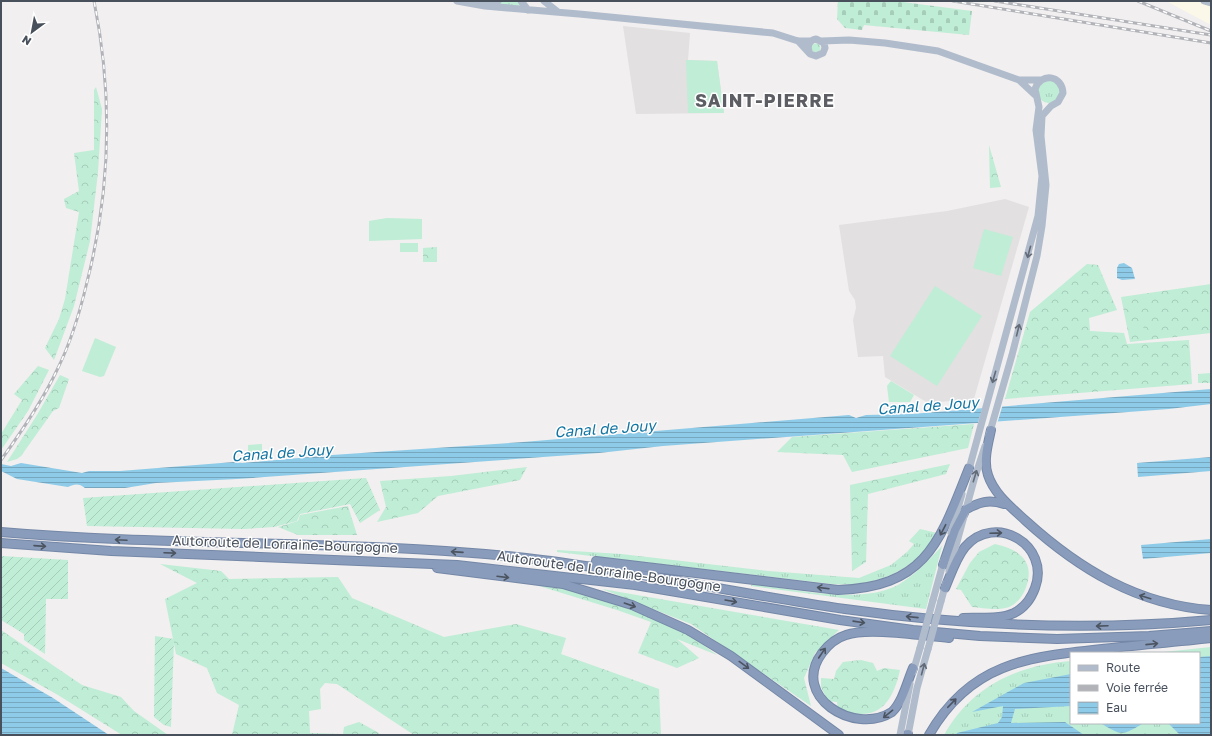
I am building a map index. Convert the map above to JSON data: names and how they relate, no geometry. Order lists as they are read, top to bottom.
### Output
{
  "streets": {
    "highway": ["Autoroute de Lorraine-Bourgogne"]
  },
  "districts": ["SAINT-PIERRE"],
  "water": ["Canal de Jouy"],
  "legend": ["Route", "Voie ferrée", "Eau"],
  "north": "bottom left"
}
